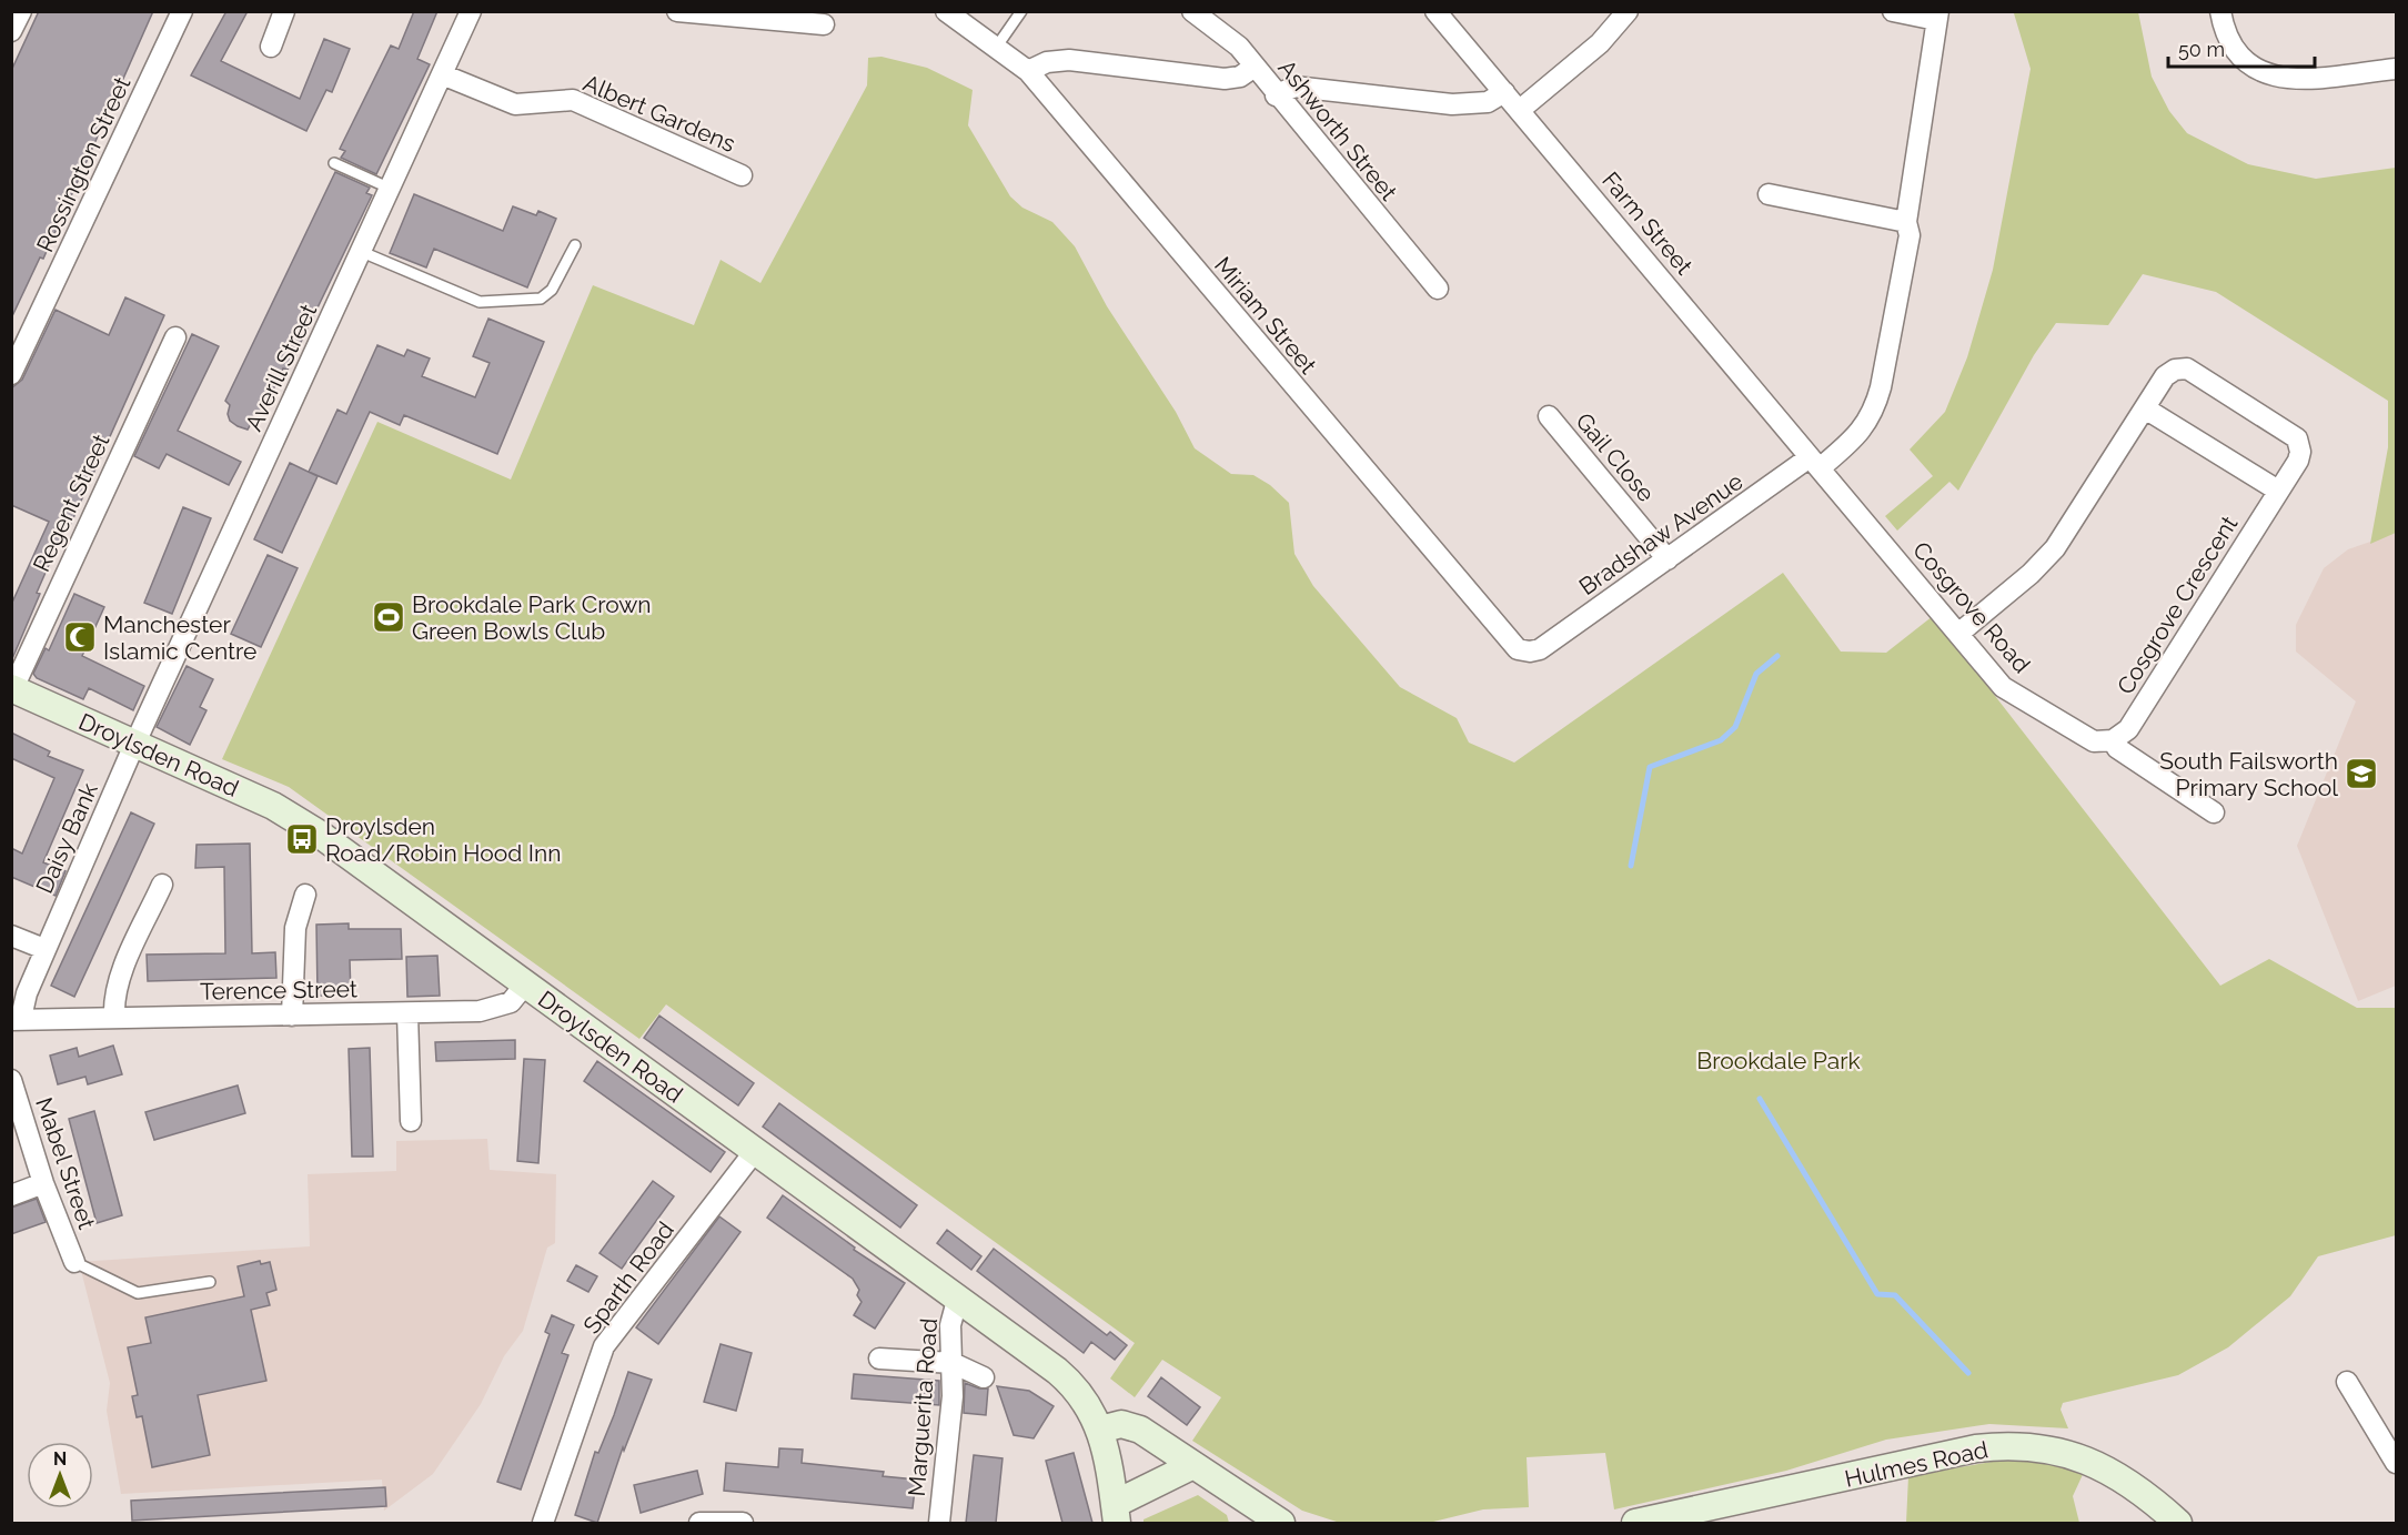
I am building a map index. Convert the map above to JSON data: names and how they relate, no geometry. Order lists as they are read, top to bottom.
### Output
{
  "streets": {
    "street": [
      "Albert Gardens",
      "Ashworth Street",
      "Rossington Street",
      "Farm Street",
      "Miriam Street",
      "Averill Street",
      "Gail Close",
      "Regent Street",
      "Bradshaw Avenue",
      "Cosgrove Crescent",
      "Cosgrove Road",
      "Droylsden Road",
      "Daisy Bank",
      "Terence Street",
      "Mabel Street",
      "Sparth Road",
      "Marguerita Road",
      "Hulmes Road"
    ]
  },
  "crossings": [
    ["Albert Gardens", "Averill Street"],
    ["Farm Street", "Bradshaw Avenue"],
    ["Farm Street", "Cosgrove Road"],
    ["Miriam Street", "Bradshaw Avenue"],
    ["Averill Street", "Droylsden Road"],
    ["Averill Street", "Daisy Bank"],
    ["Gail Close", "Bradshaw Avenue"],
    ["Regent Street", "Droylsden Road"],
    ["Bradshaw Avenue", "Cosgrove Road"],
    ["Cosgrove Crescent", "Cosgrove Road"],
    ["Droylsden Road", "Daisy Bank"],
    ["Droylsden Road", "Terence Street"],
    ["Droylsden Road", "Sparth Road"],
    ["Droylsden Road", "Marguerita Road"],
    ["Daisy Bank", "Terence Street"]
  ],
  "parks": ["Brookdale Park"],
  "places": {
    "sports": ["Brookdale Park Crown Green Bowls Club"],
    "mosque": ["Manchester Islamic Centre"],
    "school or university": ["South Failsworth Primary School"],
    "bus stop": ["Droylsden Road/Robin Hood Inn"]
  },
  "scale_bar": "50 m",
  "north": "top"
}
